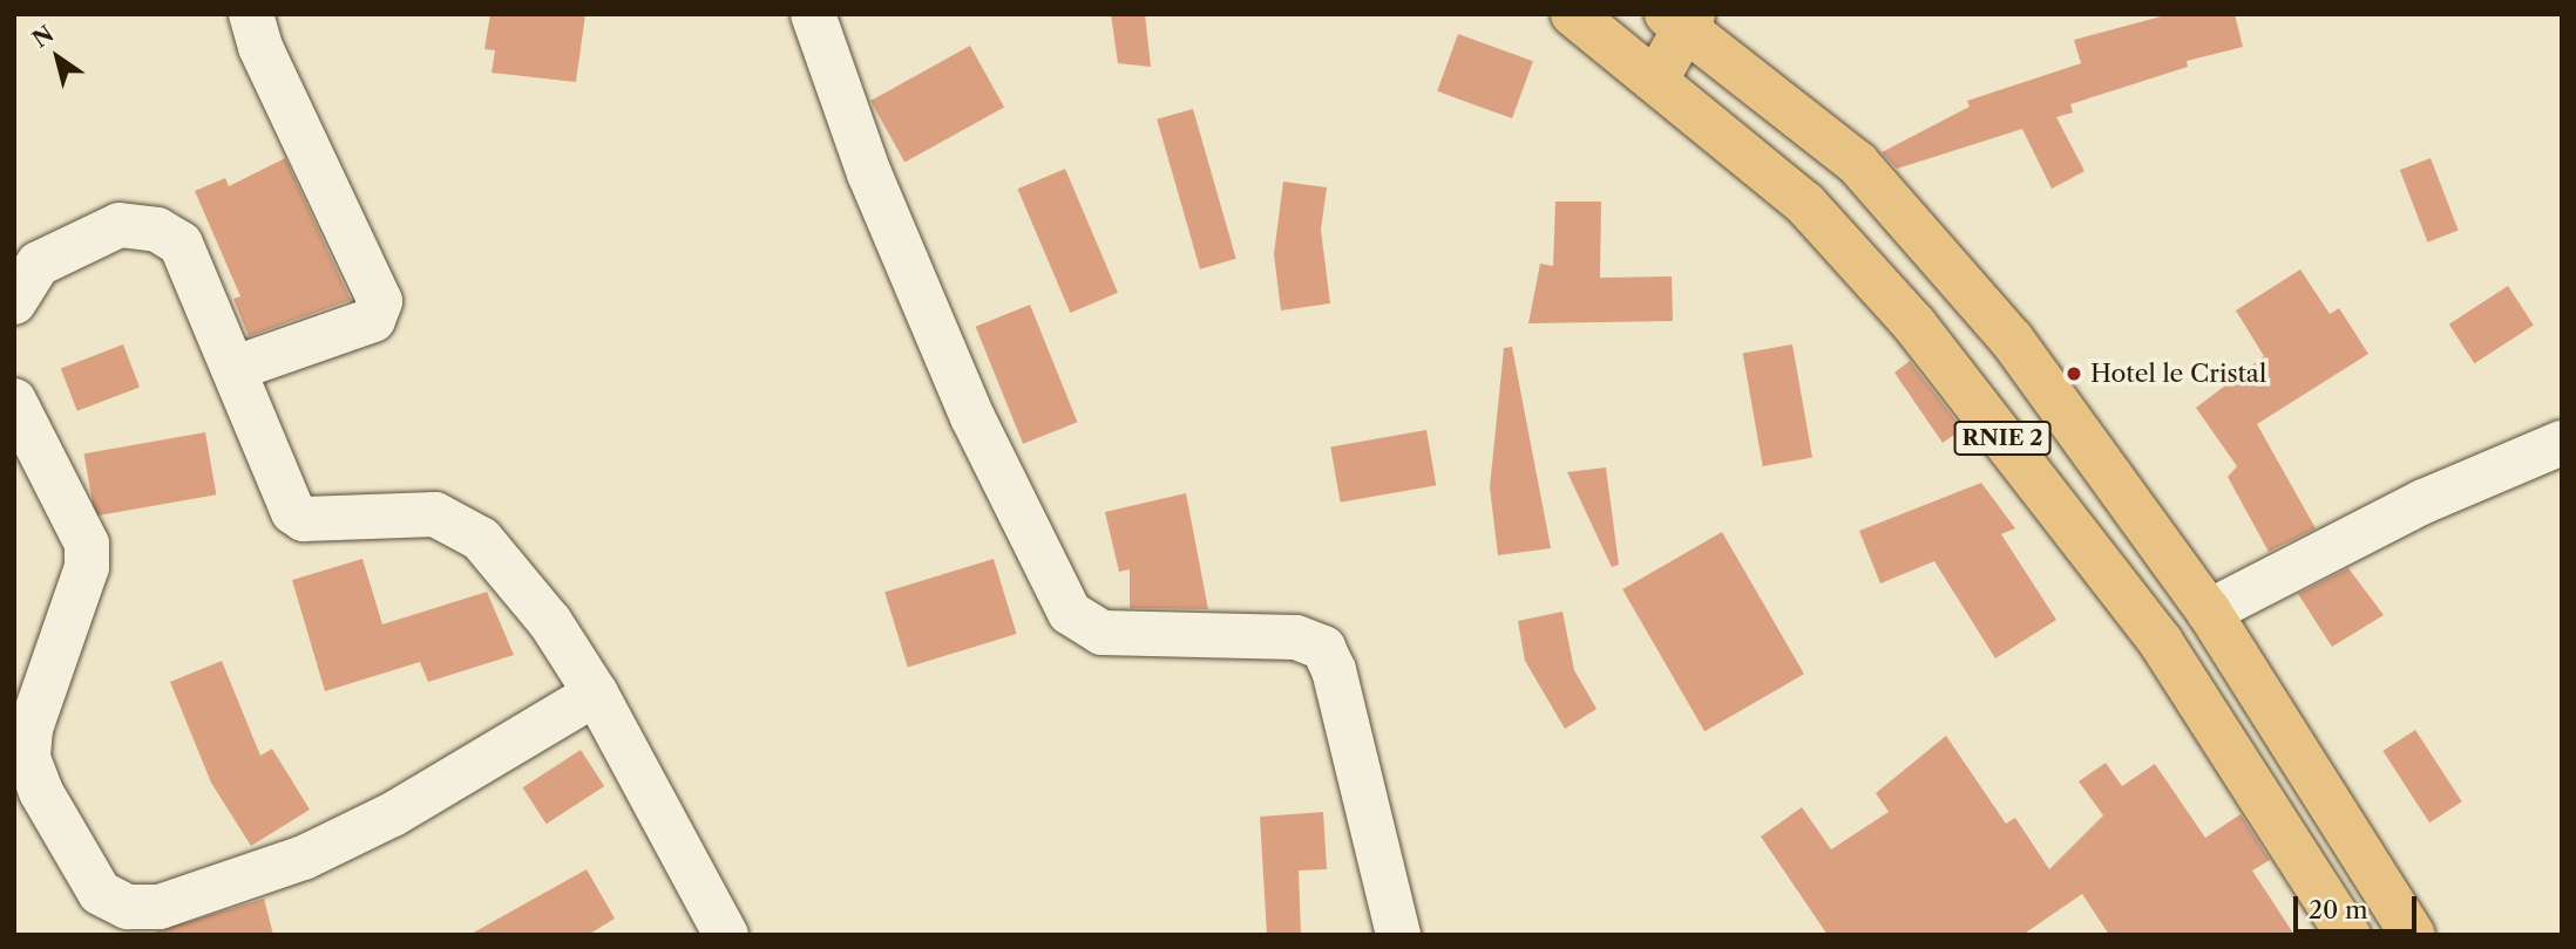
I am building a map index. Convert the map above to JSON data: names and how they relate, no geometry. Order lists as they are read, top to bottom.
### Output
{
  "streets": {
    "main road": ["RNIE 2"]
  },
  "places": ["Hotel le Cristal"],
  "scale_bar": "20 m",
  "north": "top left"
}
